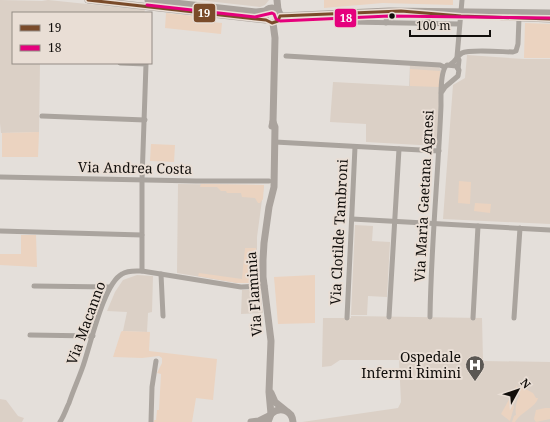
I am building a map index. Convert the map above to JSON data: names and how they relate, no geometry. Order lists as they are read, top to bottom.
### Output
{
  "streets": {
    "main road": ["Via Flaminia"],
    "street": [
      "Via Andrea Costa",
      "Via Maria Gaetana Agnesi",
      "Via Clotilde Tambroni",
      "Via Macanno"
    ]
  },
  "crossings": [
    ["Via Andrea Costa", "Via Flaminia"],
    ["Via Flaminia", "Via Macanno"]
  ],
  "places": {
    "hospital": ["Ospedale Infermi Rimini"]
  },
  "lines": ["transit line 19", "transit line 18"],
  "legend": ["19", "18"],
  "scale_bar": "100 m",
  "north": "top right"
}
